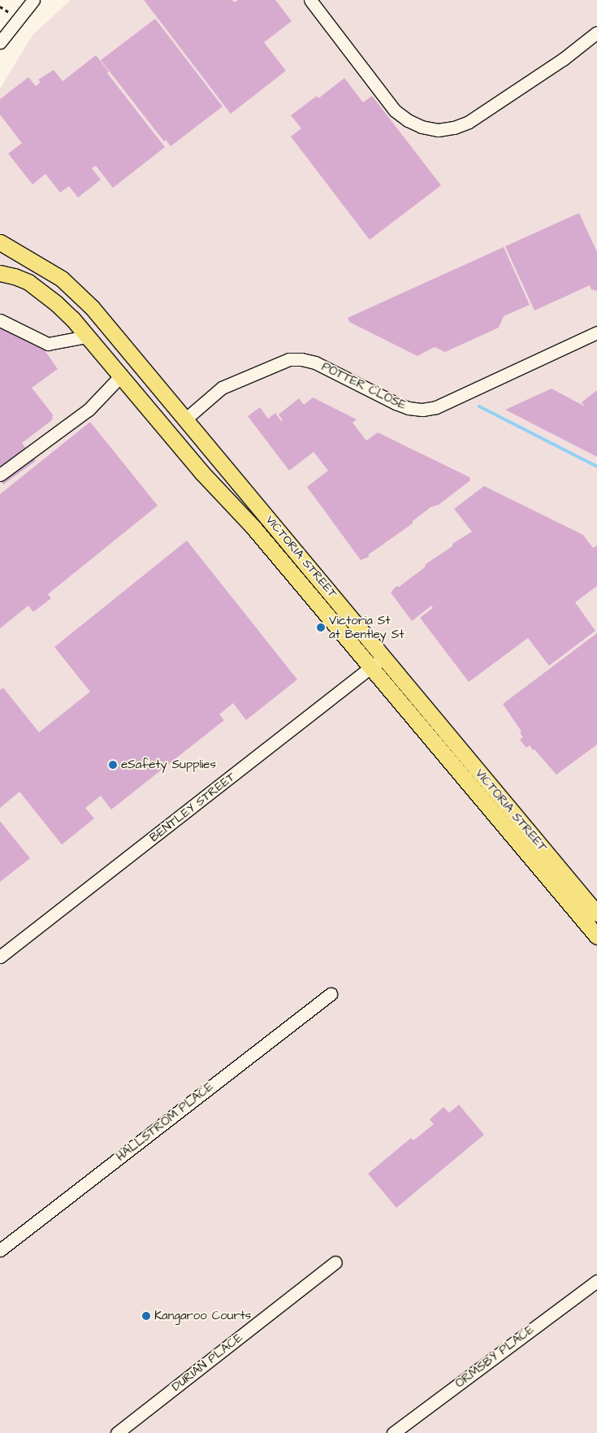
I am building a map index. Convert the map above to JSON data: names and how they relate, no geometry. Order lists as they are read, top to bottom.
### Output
{
  "streets": {
    "main road": ["VICTORIA STREET"],
    "street": [
      "POTTER CLOSE",
      "BENTLEY STREET",
      "HALLSTROM PLACE",
      "ORMSBY PLACE",
      "DURIAN PLACE"
    ]
  },
  "crossings": [
    ["POTTER CLOSE", "VICTORIA STREET"],
    ["VICTORIA STREET", "BENTLEY STREET"]
  ],
  "places": ["Victoria St at Bentley St", "eSafety Supplies", "Kangaroo Courts"]
}
